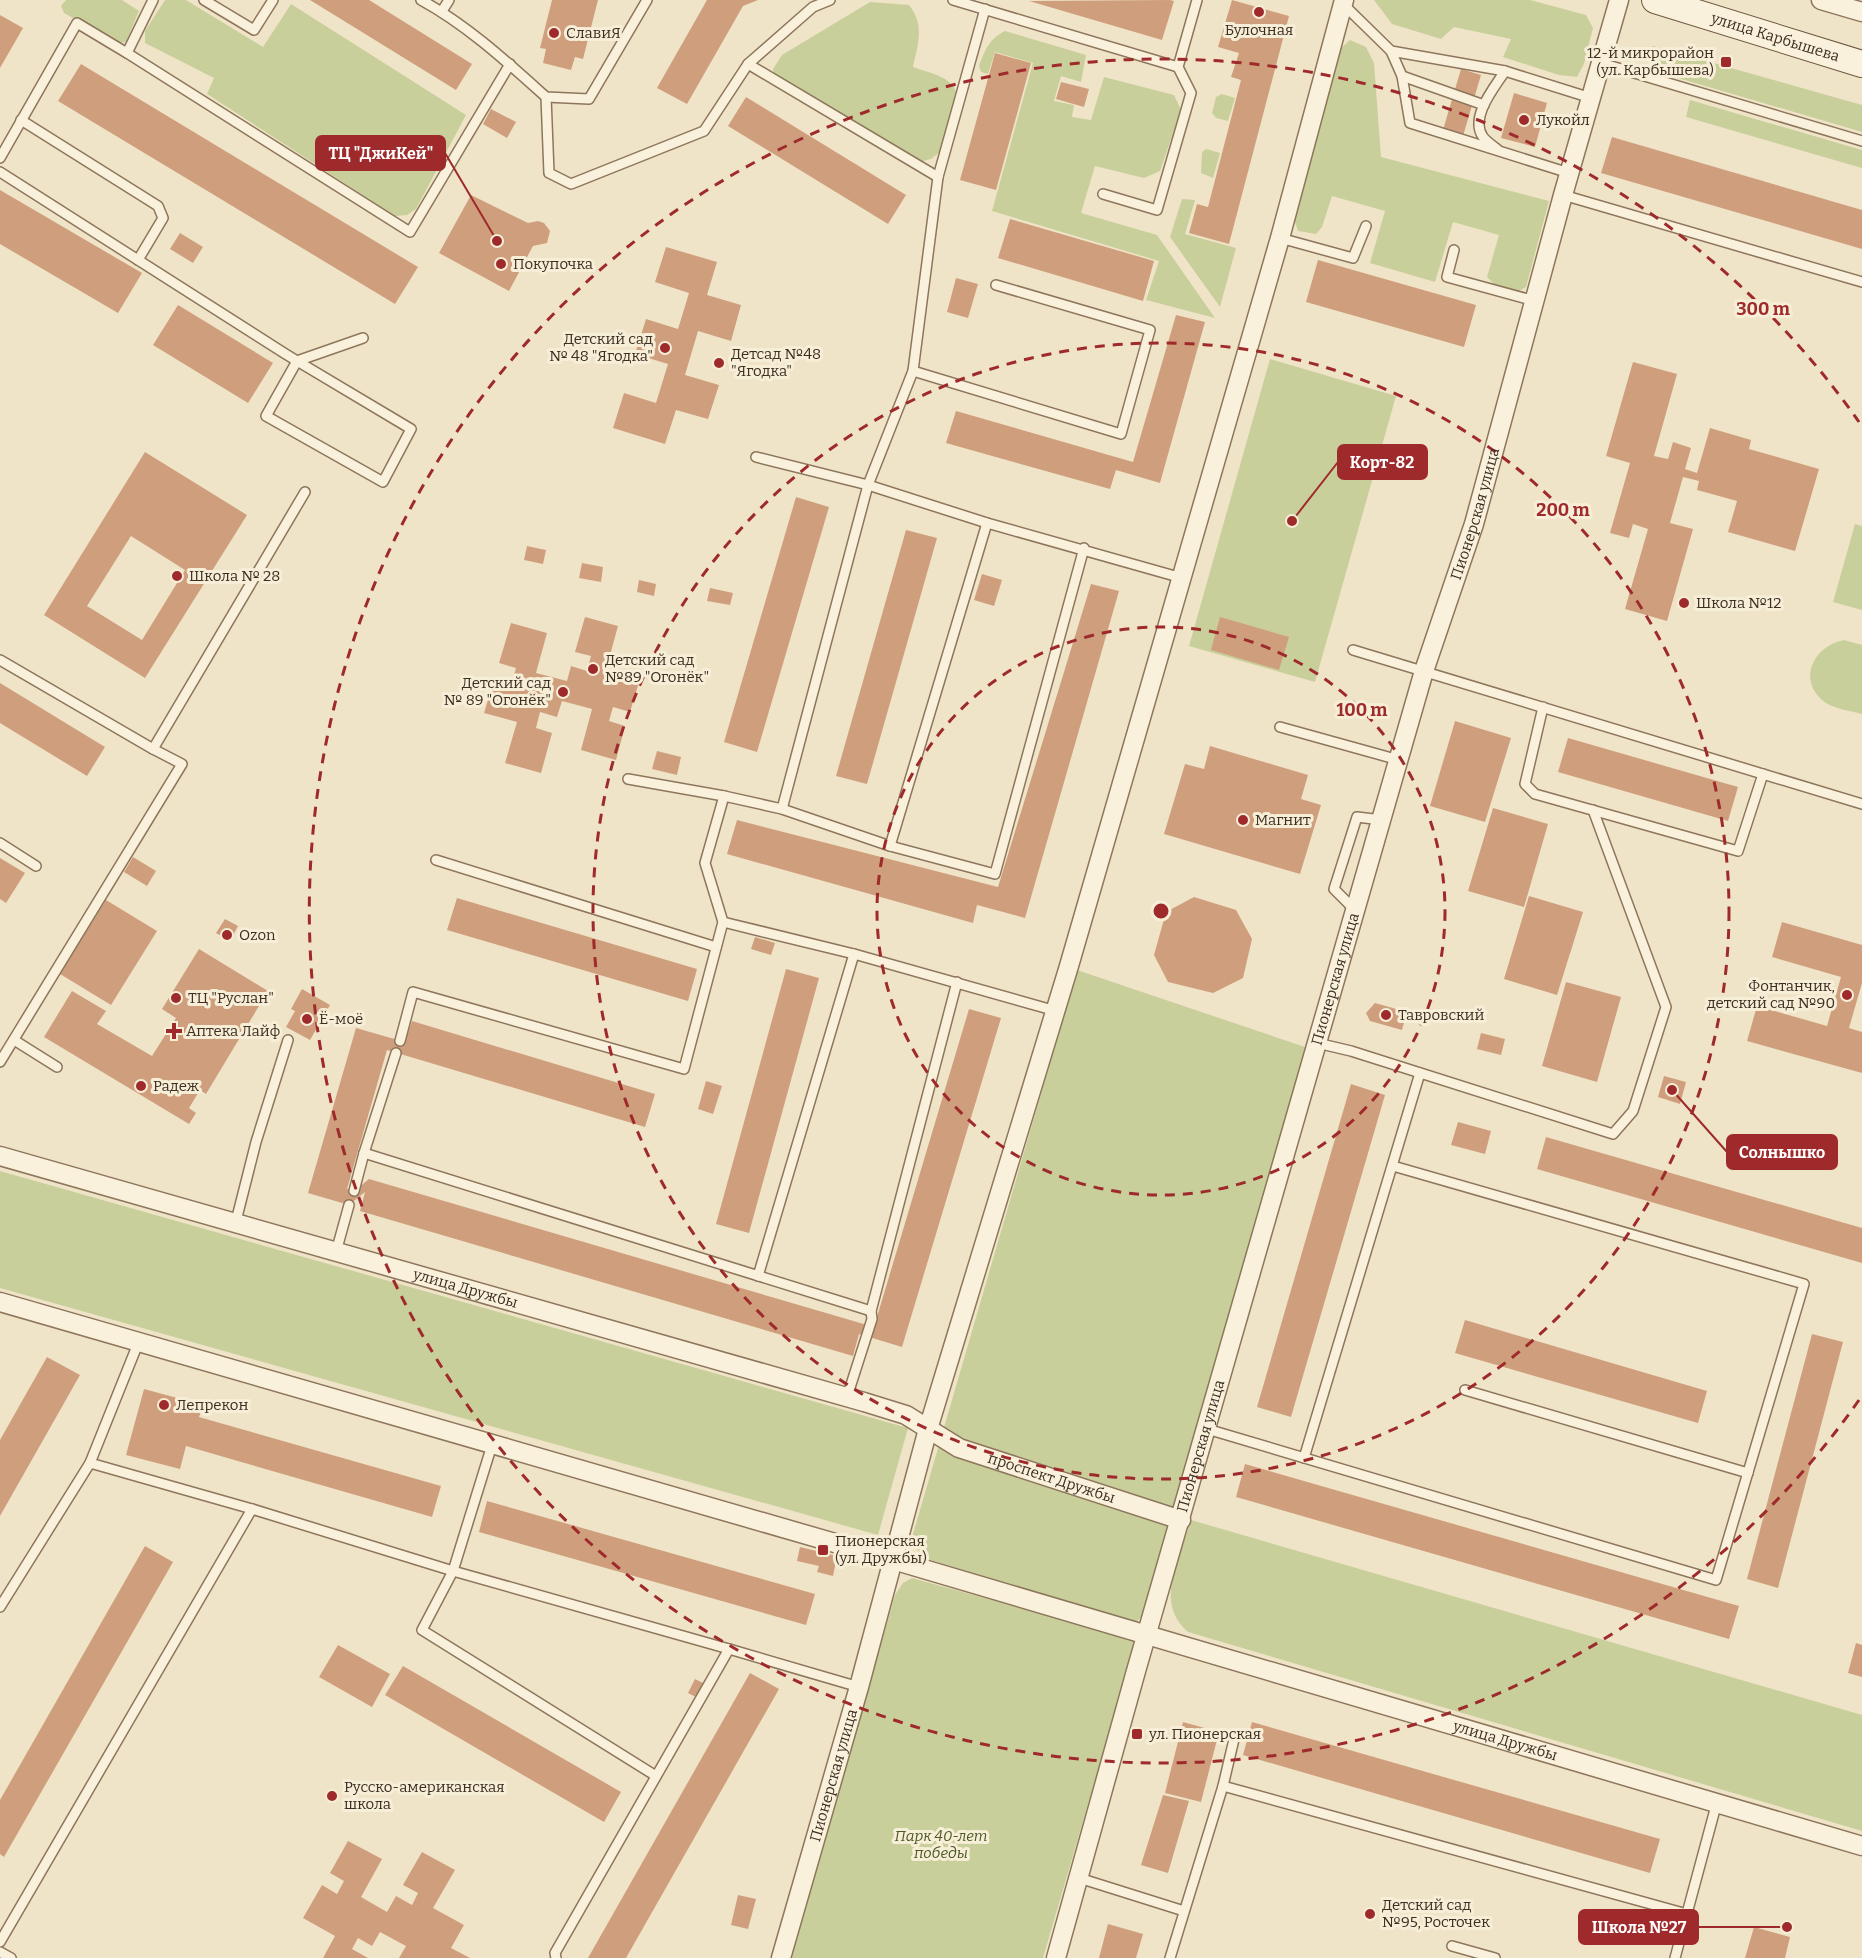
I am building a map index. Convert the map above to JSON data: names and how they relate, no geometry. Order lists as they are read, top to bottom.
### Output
{
  "streets": {
    "street": [
      "улица Карбышева",
      "Пионерская улица",
      "улица Дружбы",
      "проспект Дружбы"
    ]
  },
  "crossings": [
    ["Пионерская улица", "улица Дружбы"],
    ["Пионерская улица", "проспект Дружбы"],
    ["улица Дружбы", "проспект Дружбы"]
  ],
  "parks": ["Парк 40-лет победы"],
  "places": {
    "other": [
      "Булочная",
      "СлавиЯ",
      "Лукойл",
      "ТЦ \"ДжиКей\"",
      "Покупочка",
      "Детский сад № 48 \"Ягодка\"",
      "Детсад №48 \"Ягодка\"",
      "Корт-82",
      "Школа № 28",
      "Школа №12",
      "Детский сад №89 \"Огонёк\"",
      "Детский сад № 89 \"Огонёк\"",
      "Магнит",
      "Ozon",
      "Фонтанчик, детский сад №90",
      "ТЦ \"Руслан\"",
      "Тавровский",
      "Ё-моё",
      "Радеж",
      "Солнышко",
      "Лепрекон",
      "Русско-американская школа",
      "Детский сад №95, Росточек",
      "Школа №27"
    ],
    "transit": ["12-й микрорайон (ул. Карбышева)", "Пионерская (ул. Дружбы)", "ул. Пионерская"],
    "health": ["Аптека Лайф"]
  },
  "rings": ["300 m", "200 m", "100 m"]
}
